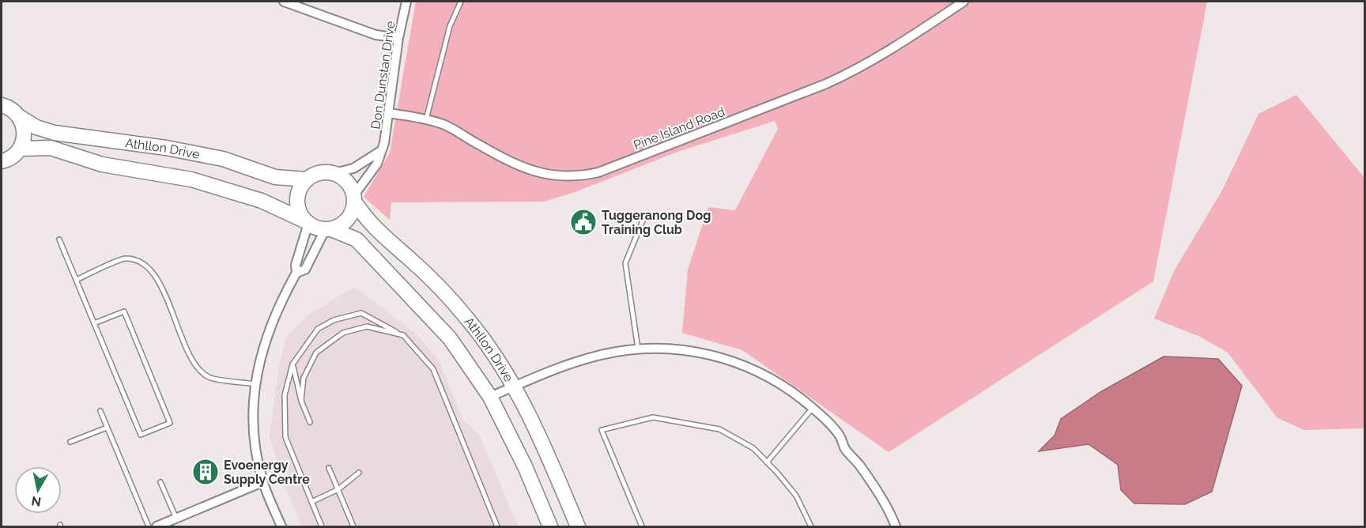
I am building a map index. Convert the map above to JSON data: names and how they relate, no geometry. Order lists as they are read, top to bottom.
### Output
{
  "streets": {
    "main road": ["Athllon Drive"],
    "street": ["Don Dunstan Drive", "Pine Island Road"]
  },
  "crossings": [
    ["Don Dunstan Drive", "Pine Island Road"],
    ["Don Dunstan Drive", "Athllon Drive"]
  ],
  "places": {
    "public building": ["Tuggeranong Dog Training Club"],
    "building": ["Evoenergy Supply Centre"]
  },
  "north": "bottom"
}
